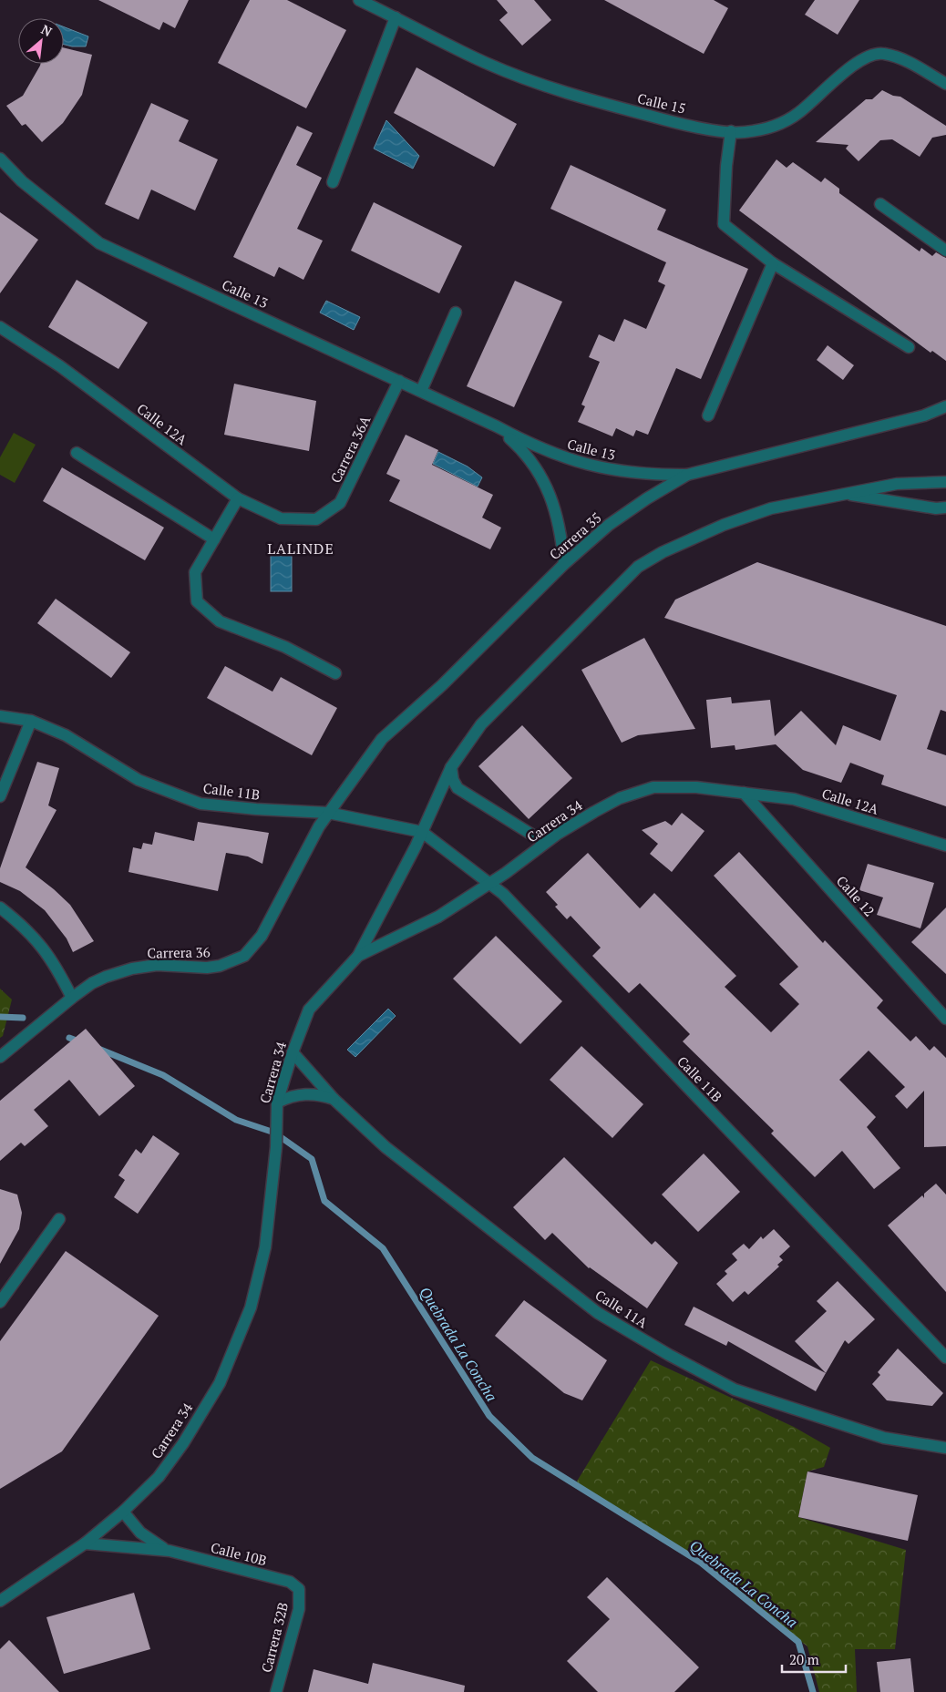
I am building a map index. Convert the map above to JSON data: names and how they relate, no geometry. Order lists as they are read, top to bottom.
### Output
{
  "streets": {
    "street": [
      "Calle 15",
      "Calle 13",
      "Calle 12A",
      "Carrera 36A",
      "Carrera 35",
      "Calle 11B",
      "Carrera 34",
      "Calle 12",
      "Carrera 36",
      "Calle 11A",
      "Calle 10B",
      "Carrera 32B"
    ]
  },
  "crossings": [
    ["Calle 13", "Carrera 36A"],
    ["Calle 13", "Carrera 35"],
    ["Calle 12A", "Carrera 36A"],
    ["Calle 12A", "Carrera 34"],
    ["Calle 12A", "Calle 12"],
    ["Carrera 35", "Calle 11B"],
    ["Carrera 35", "Carrera 36"],
    ["Calle 11B", "Carrera 34"],
    ["Calle 11B", "Carrera 36"],
    ["Carrera 34", "Calle 12"],
    ["Carrera 34", "Calle 11A"],
    ["Carrera 34", "Calle 10B"],
    ["Calle 10B", "Carrera 32B"]
  ],
  "districts": ["LALINDE"],
  "water": ["Quebrada La Concha"],
  "scale_bar": "20 m",
  "north": "top right"
}
